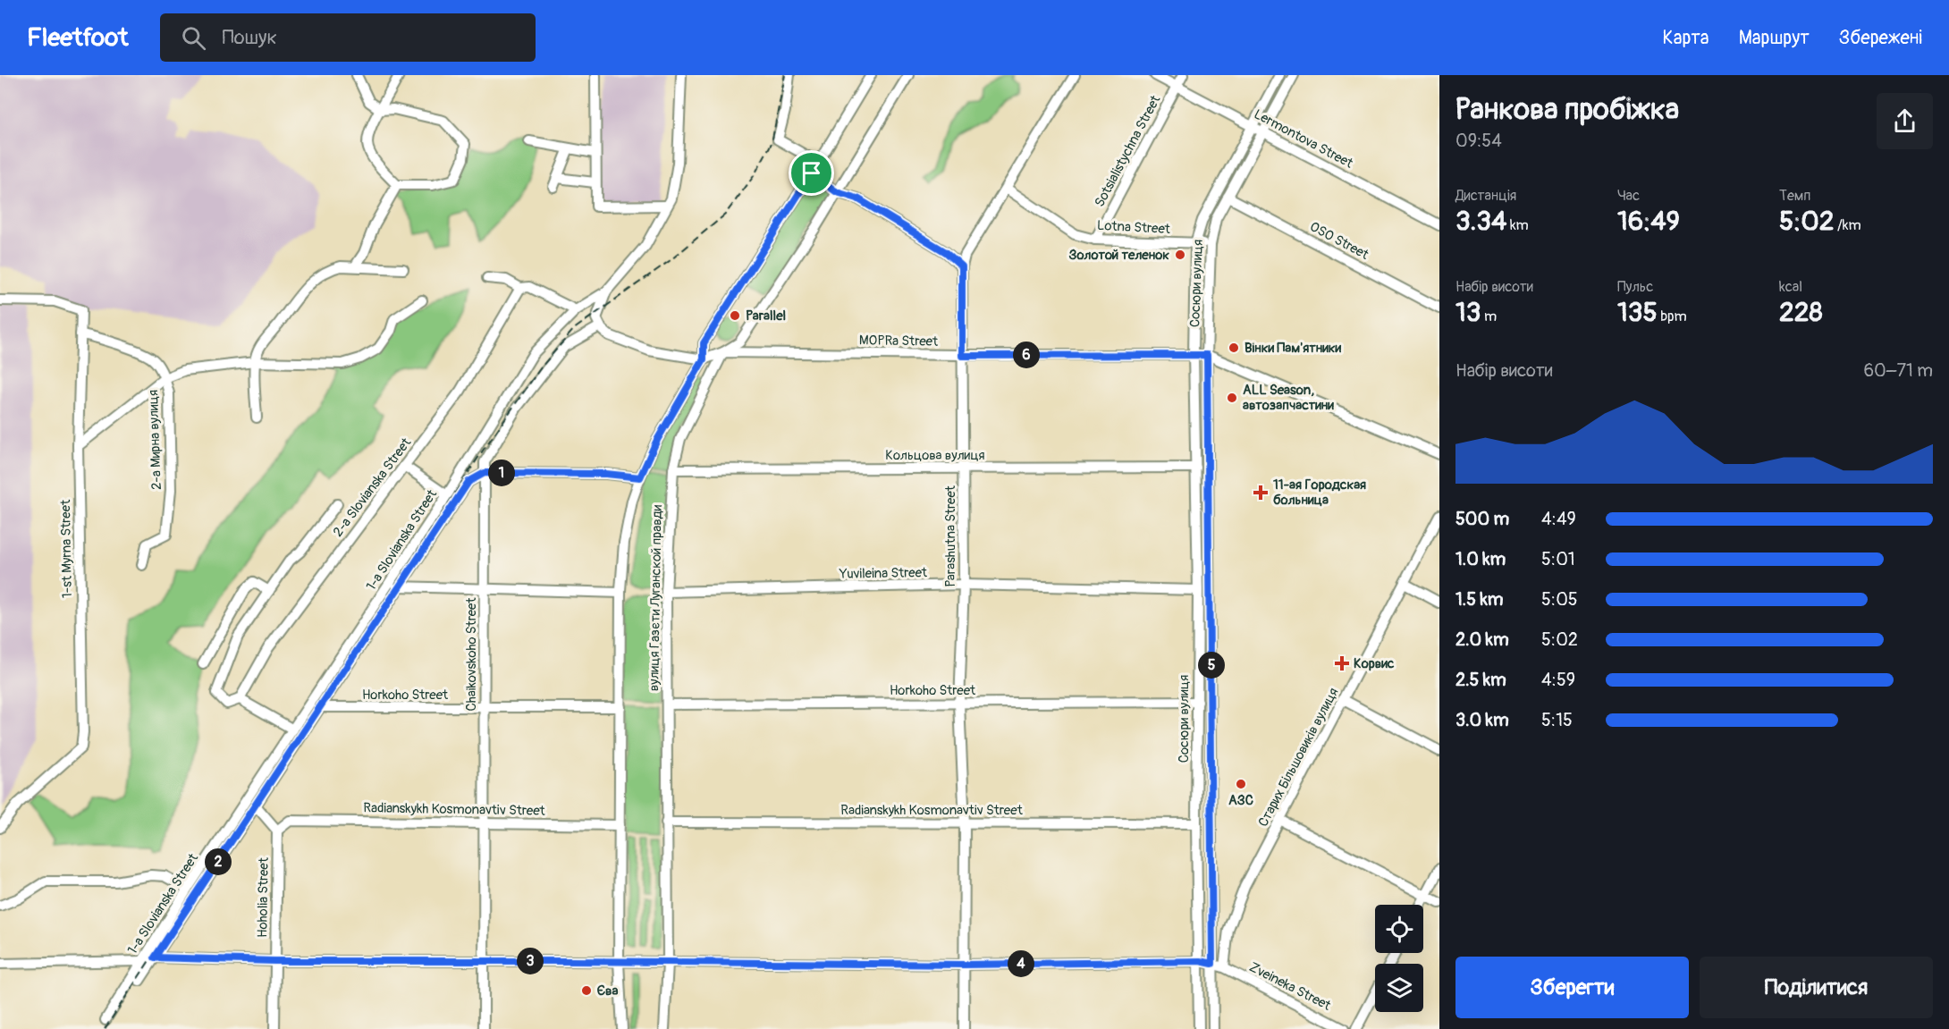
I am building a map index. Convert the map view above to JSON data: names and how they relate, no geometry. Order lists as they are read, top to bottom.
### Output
{
  "streets": {
    "street": [
      "Lermontova Street",
      "Sotsialistychna Street",
      "Lotna Street",
      "OSO Street",
      "Сосюри вулиця",
      "MOPRa Street",
      "2-а Мирна вулиця",
      "Кольцова вулиця",
      "2-a Slovianska Street",
      "Parashutna Street",
      "1-a Slovianska Street",
      "1-st Myrna Street",
      "Yuvileina Street",
      "вулиця Газєти Луганской правди",
      "Chaikovskoho Street",
      "Horkoho Street",
      "Старих Більшовиків вулиця",
      "Radianskykh Kosmonavtiv Street",
      "Hoholia Street",
      "Zveineka Street"
    ]
  },
  "crossings": [
    ["Lermontova Street", "Sotsialistychna Street"],
    ["Lermontova Street", "Сосюри вулиця"],
    ["Sotsialistychna Street", "Lotna Street"],
    ["Lotna Street", "Сосюри вулиця"],
    ["Lotna Street", "Parashutna Street"],
    ["OSO Street", "Сосюри вулиця"],
    ["Сосюри вулиця", "MOPRa Street"],
    ["Сосюри вулиця", "Кольцова вулиця"],
    ["Сосюри вулиця", "Yuvileina Street"],
    ["Сосюри вулиця", "Horkoho Street"],
    ["Сосюри вулиця", "Radianskykh Kosmonavtiv Street"],
    ["MOPRa Street", "Parashutna Street"],
    ["MOPRa Street", "вулиця Газєти Луганской правди"],
    ["Кольцова вулиця", "Parashutna Street"],
    ["Кольцова вулиця", "вулиця Газєти Луганской правди"],
    ["Parashutna Street", "Yuvileina Street"],
    ["Parashutna Street", "Horkoho Street"],
    ["Parashutna Street", "Radianskykh Kosmonavtiv Street"],
    ["Yuvileina Street", "вулиця Газєти Луганской правди"],
    ["вулиця Газєти Луганской правди", "Horkoho Street"],
    ["вулиця Газєти Луганской правди", "Radianskykh Kosmonavtiv Street"],
    ["Chaikovskoho Street", "Horkoho Street"],
    ["Chaikovskoho Street", "Radianskykh Kosmonavtiv Street"],
    ["Старих Більшовиків вулиця", "Zveineka Street"],
    ["Radianskykh Kosmonavtiv Street", "Hoholia Street"]
  ],
  "places": {
    "other": [
      "Золотой теленок",
      "Parallel",
      "Вінки Пам'ятники",
      "ALL Season, автозапчастини",
      "АЗС",
      "Єва"
    ],
    "health": ["11-ая Городская больница", "Корвис"]
  },
  "page": {
    "header": "Fleetfoot",
    "search": "Пошук",
    "nav": ["Карта", "Маршрут", "Збережені"],
    "heading": ["Ранкова пробіжка", "09:54"],
    "stats": [
      ["Дистанція", "3.34 km"],
      ["Час", "16:49"],
      ["Темп", "5:02 /km"],
      ["Набір висоти", "13 m"],
      ["Пульс", "135 bpm"],
      ["kcal", "228"]
    ],
    "pins": [
      "6",
      "1",
      "5",
      "2",
      "3",
      "4"
    ],
    "chart": ["Набір висоти", "60–71 m"],
    "list": [
      {
        "name": "500 m",
        "note": "4:49"
      },
      {
        "name": "1.0 km",
        "note": "5:01"
      },
      {
        "name": "1.5 km",
        "note": "5:05"
      },
      {
        "name": "2.0 km",
        "note": "5:02"
      },
      {
        "name": "2.5 km",
        "note": "4:59"
      },
      {
        "name": "3.0 km",
        "note": "5:15"
      }
    ],
    "buttons": ["Зберегти", "Поділитися"]
  }
}
